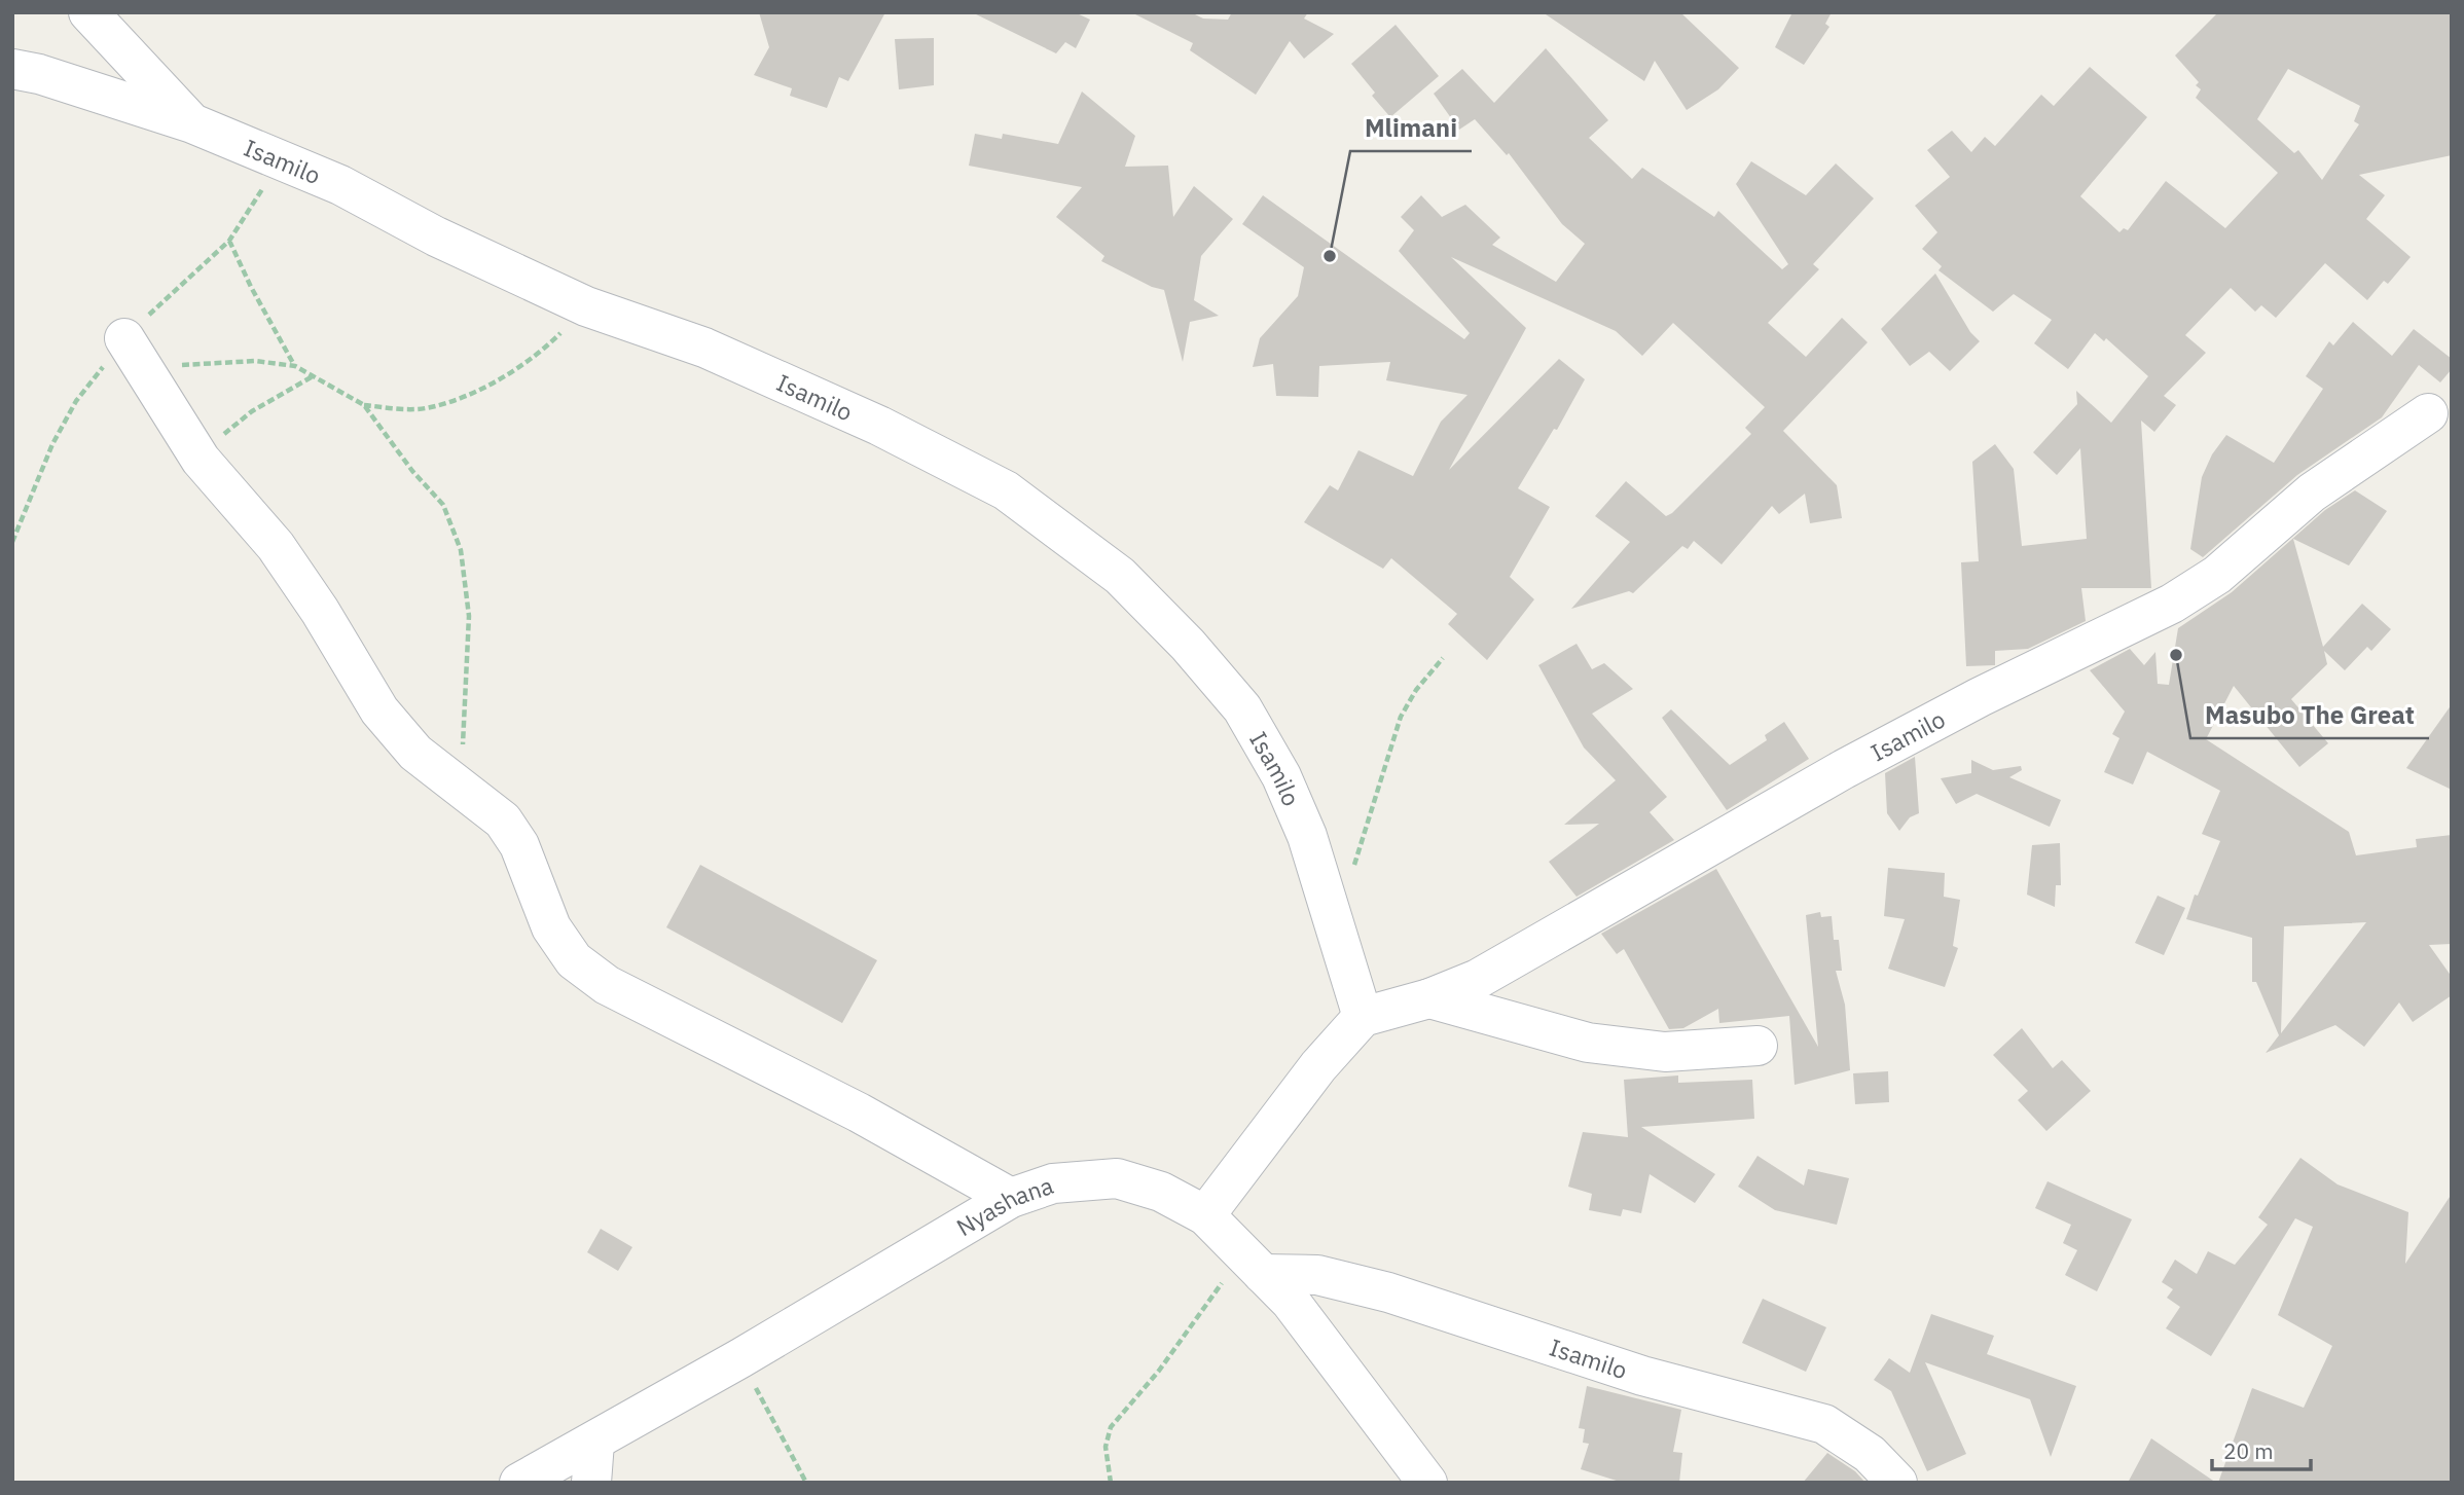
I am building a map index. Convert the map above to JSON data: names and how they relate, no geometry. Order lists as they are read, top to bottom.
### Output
{
  "streets": {
    "street": ["Isamilo", "Nyashana"]
  },
  "crossings": [
    ["Isamilo", "Nyashana"]
  ],
  "places": ["Mlimani", "Masubo The Great"],
  "scale_bar": "20 m"
}
